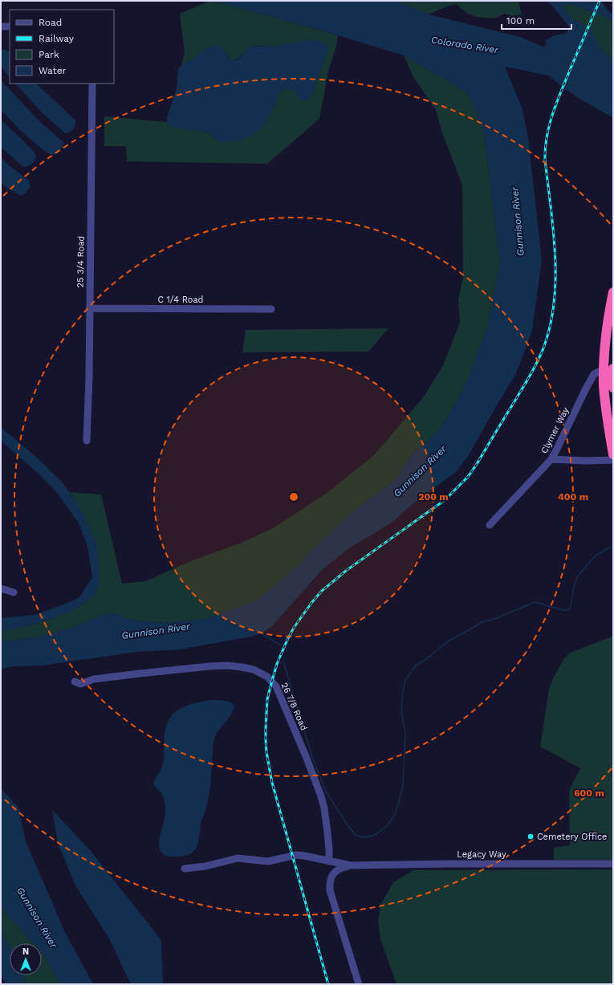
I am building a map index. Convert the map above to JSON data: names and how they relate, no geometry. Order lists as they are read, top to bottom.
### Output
{
  "streets": {
    "street": [
      "25 3/4 Road",
      "C 1/4 Road",
      "Clymer Way",
      "26 7/8 Road",
      "Legacy Way"
    ]
  },
  "crossings": [
    ["25 3/4 Road", "C 1/4 Road"]
  ],
  "water": ["Colorado River", "Gunnison River"],
  "places": ["Cemetery Office"],
  "legend": [
    "Road",
    "Railway",
    "Park",
    "Water"
  ],
  "scale_bar": "100 m",
  "north": "top",
  "rings": ["200 m", "400 m", "600 m"]
}
